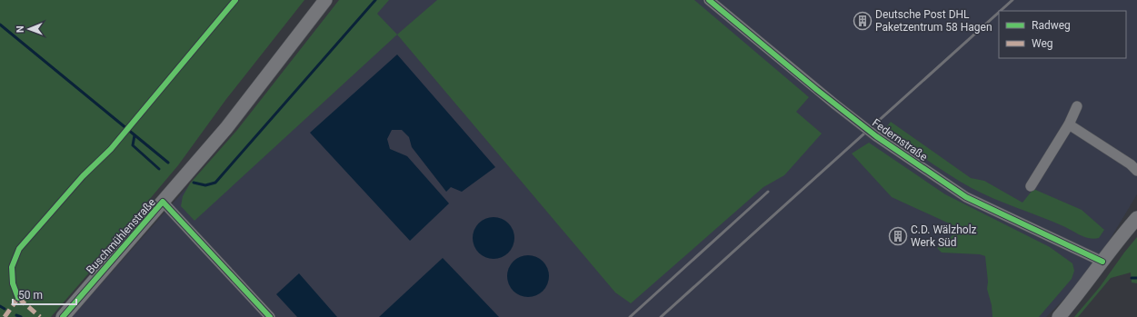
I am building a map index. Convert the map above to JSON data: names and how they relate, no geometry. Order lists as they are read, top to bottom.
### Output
{
  "streets": {
    "street": ["Federnstraße", "Buschmühlenstraße"]
  },
  "places": {
    "building": ["Deutsche Post DHL Paketzentrum 58 Hagen", "C.D. Wälzholz Werk Süd"]
  },
  "legend": ["Radweg", "Weg"],
  "scale_bar": "50 m",
  "north": "left"
}
